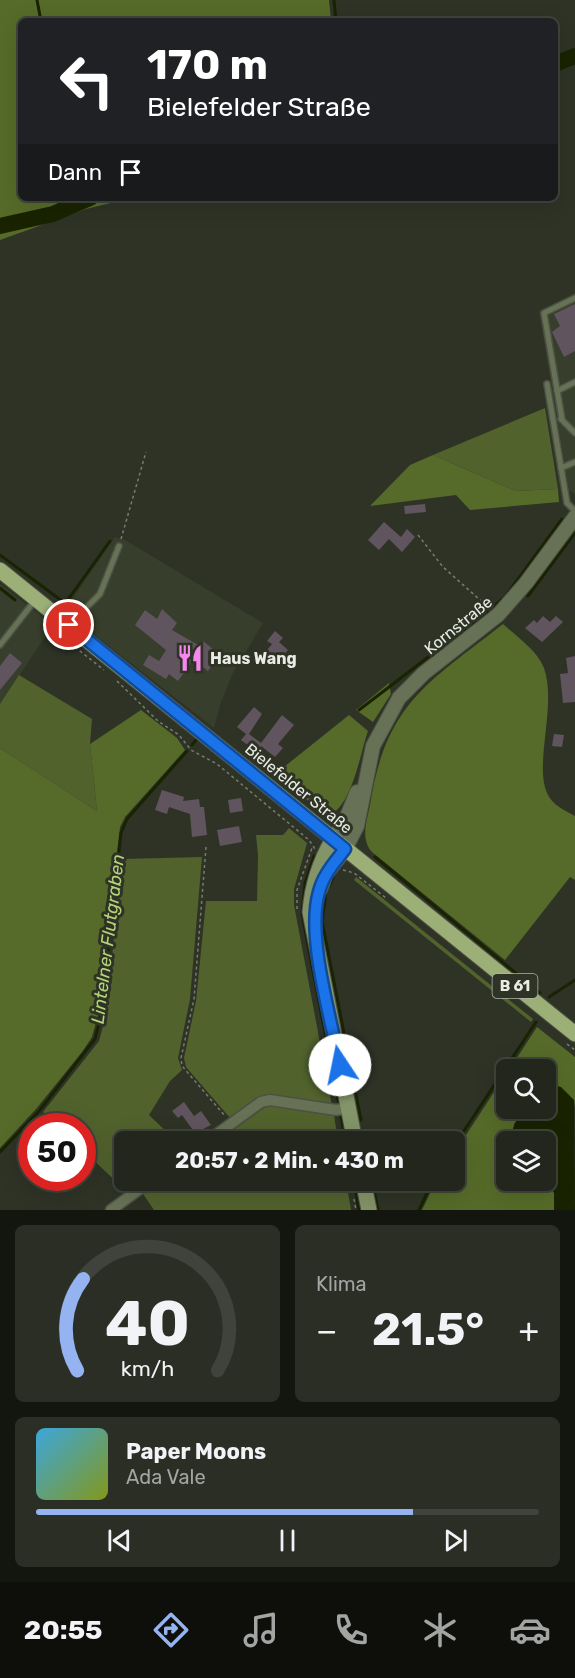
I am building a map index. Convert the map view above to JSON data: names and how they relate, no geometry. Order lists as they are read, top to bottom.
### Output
{
  "streets": {
    "main road": ["Bielefelder Straße", "B 61"],
    "street": ["Kornstraße"]
  },
  "crossings": [
    ["Kornstraße", "Bielefelder Straße"]
  ],
  "water": ["Lintelner Flutgraben"],
  "places": {
    "restaurant": ["Haus Wang"]
  },
  "page": {
    "turn": ["170 m", "Bielefelder Straße"],
    "then": "Dann",
    "limit": "50",
    "trip": "20:57 · 2 Min. · 430 m",
    "tile": "Klima",
    "heat": ["−", "21.5°", "+"],
    "song": ["Paper Moons", "Ada Vale"],
    "tabs": "20:55",
    "gauge": ["40", "km/h"]
  }
}
